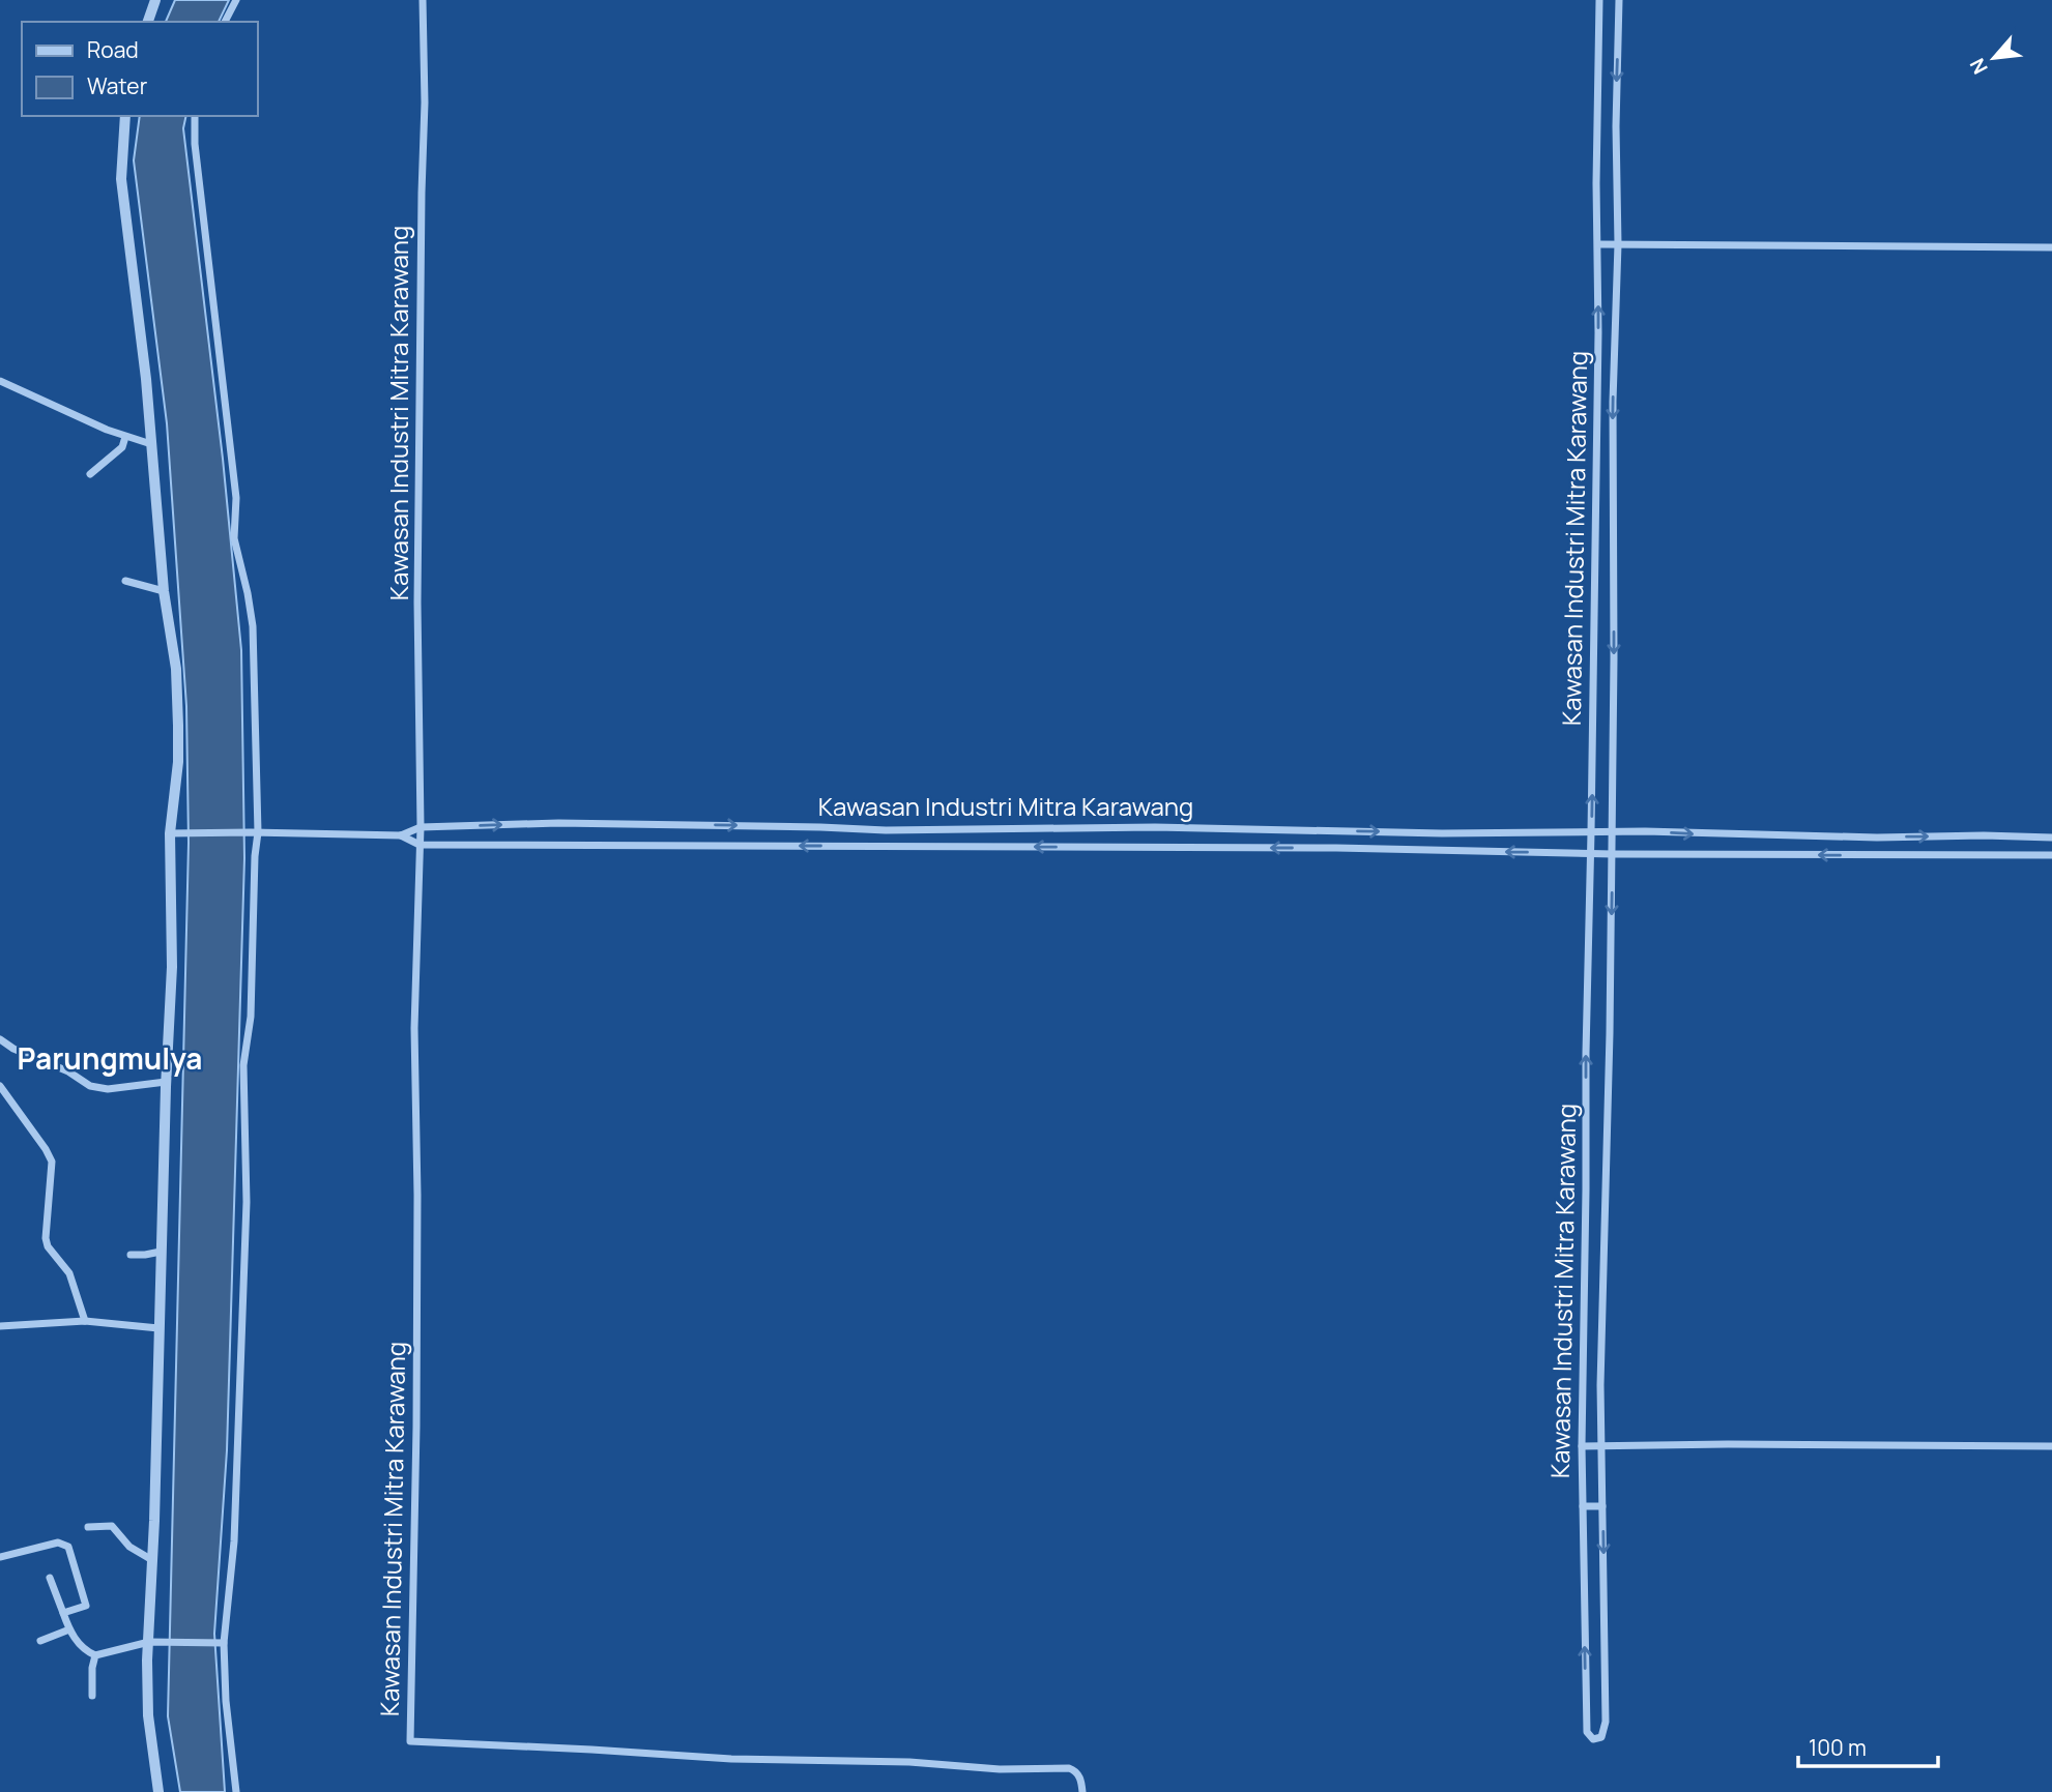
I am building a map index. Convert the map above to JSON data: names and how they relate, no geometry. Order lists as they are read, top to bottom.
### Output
{
  "streets": {
    "street": ["Kawasan Industri Mitra Karawang"]
  },
  "districts": ["Parungmulya"],
  "legend": ["Road", "Water"],
  "scale_bar": "100 m",
  "north": "bottom left"
}
